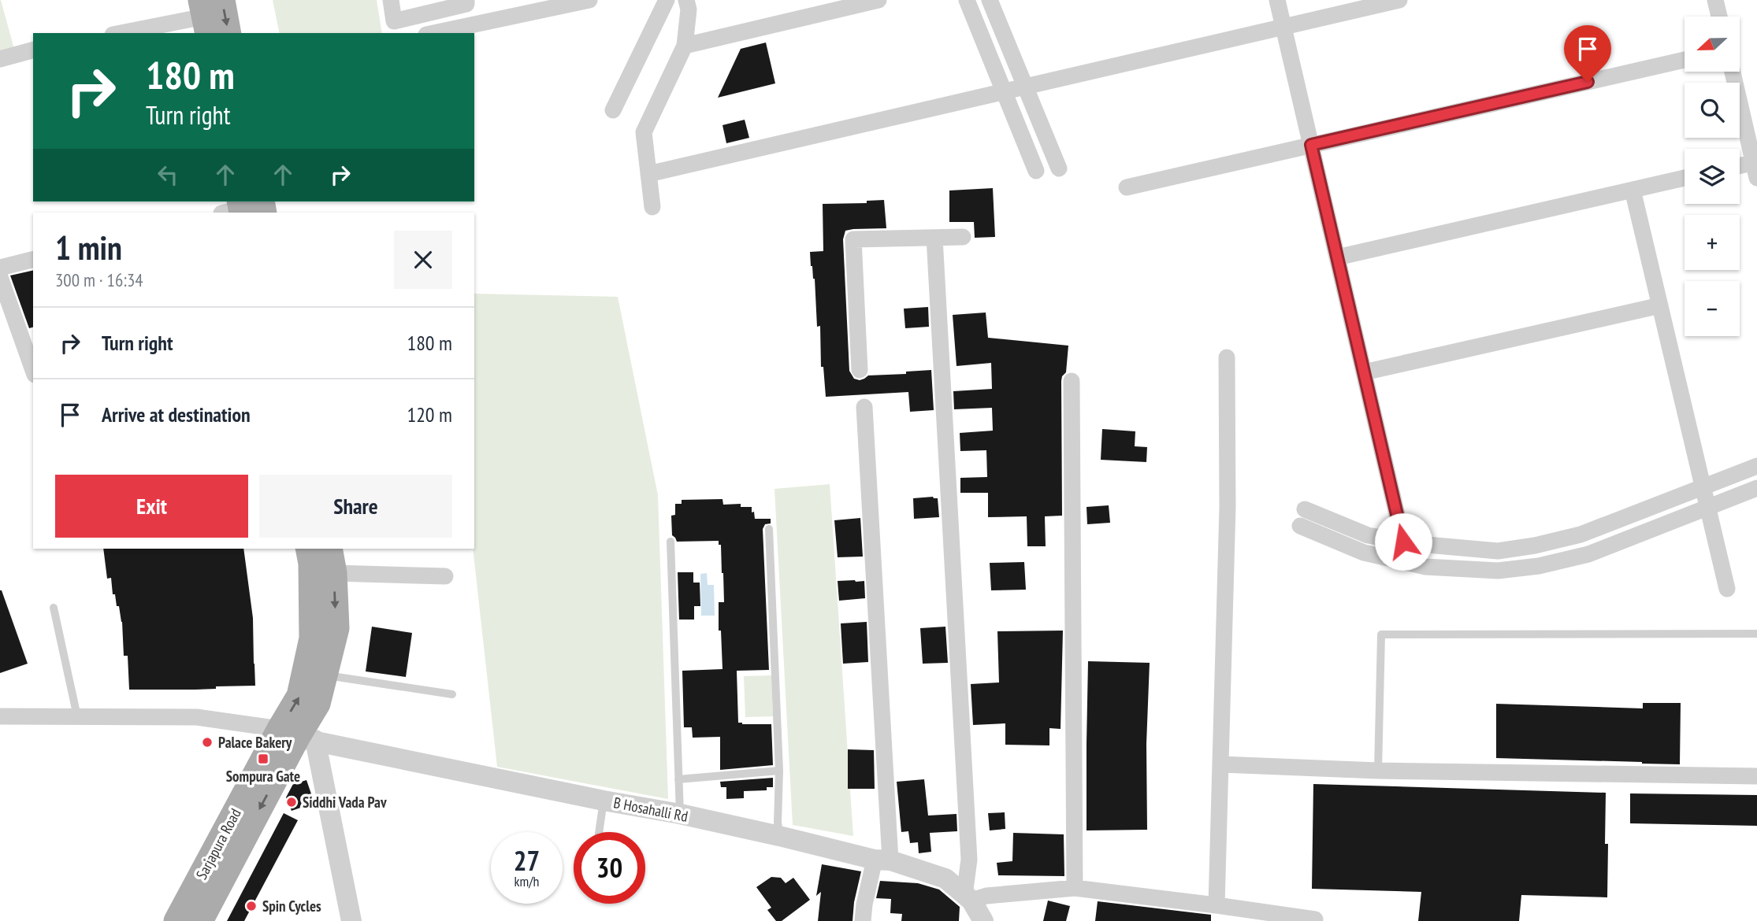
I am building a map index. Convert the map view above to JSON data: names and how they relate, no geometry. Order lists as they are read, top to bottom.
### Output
{
  "streets": {
    "main road": ["Sarjapura Road"],
    "street": ["B Hosahalli Rd"]
  },
  "crossings": [
    ["B Hosahalli Rd", "Sarjapura Road"]
  ],
  "places": {
    "other": ["Palace Bakery", "Siddhi Vada Pav", "Spin Cycles"],
    "transit": ["Sompura Gate"]
  },
  "north": "left",
  "page": {
    "map_buttons": ["+", "−"],
    "turn": ["180 m", "Turn right"],
    "heading": ["1 min", "300 m · 16:34"],
    "list": [
      {
        "name": "Turn right",
        "value": "180 m"
      },
      {
        "name": "Arrive at destination",
        "value": "120 m"
      }
    ],
    "buttons": ["Exit", "Share"],
    "speed": "27 km/h",
    "limit": "30"
  }
}
